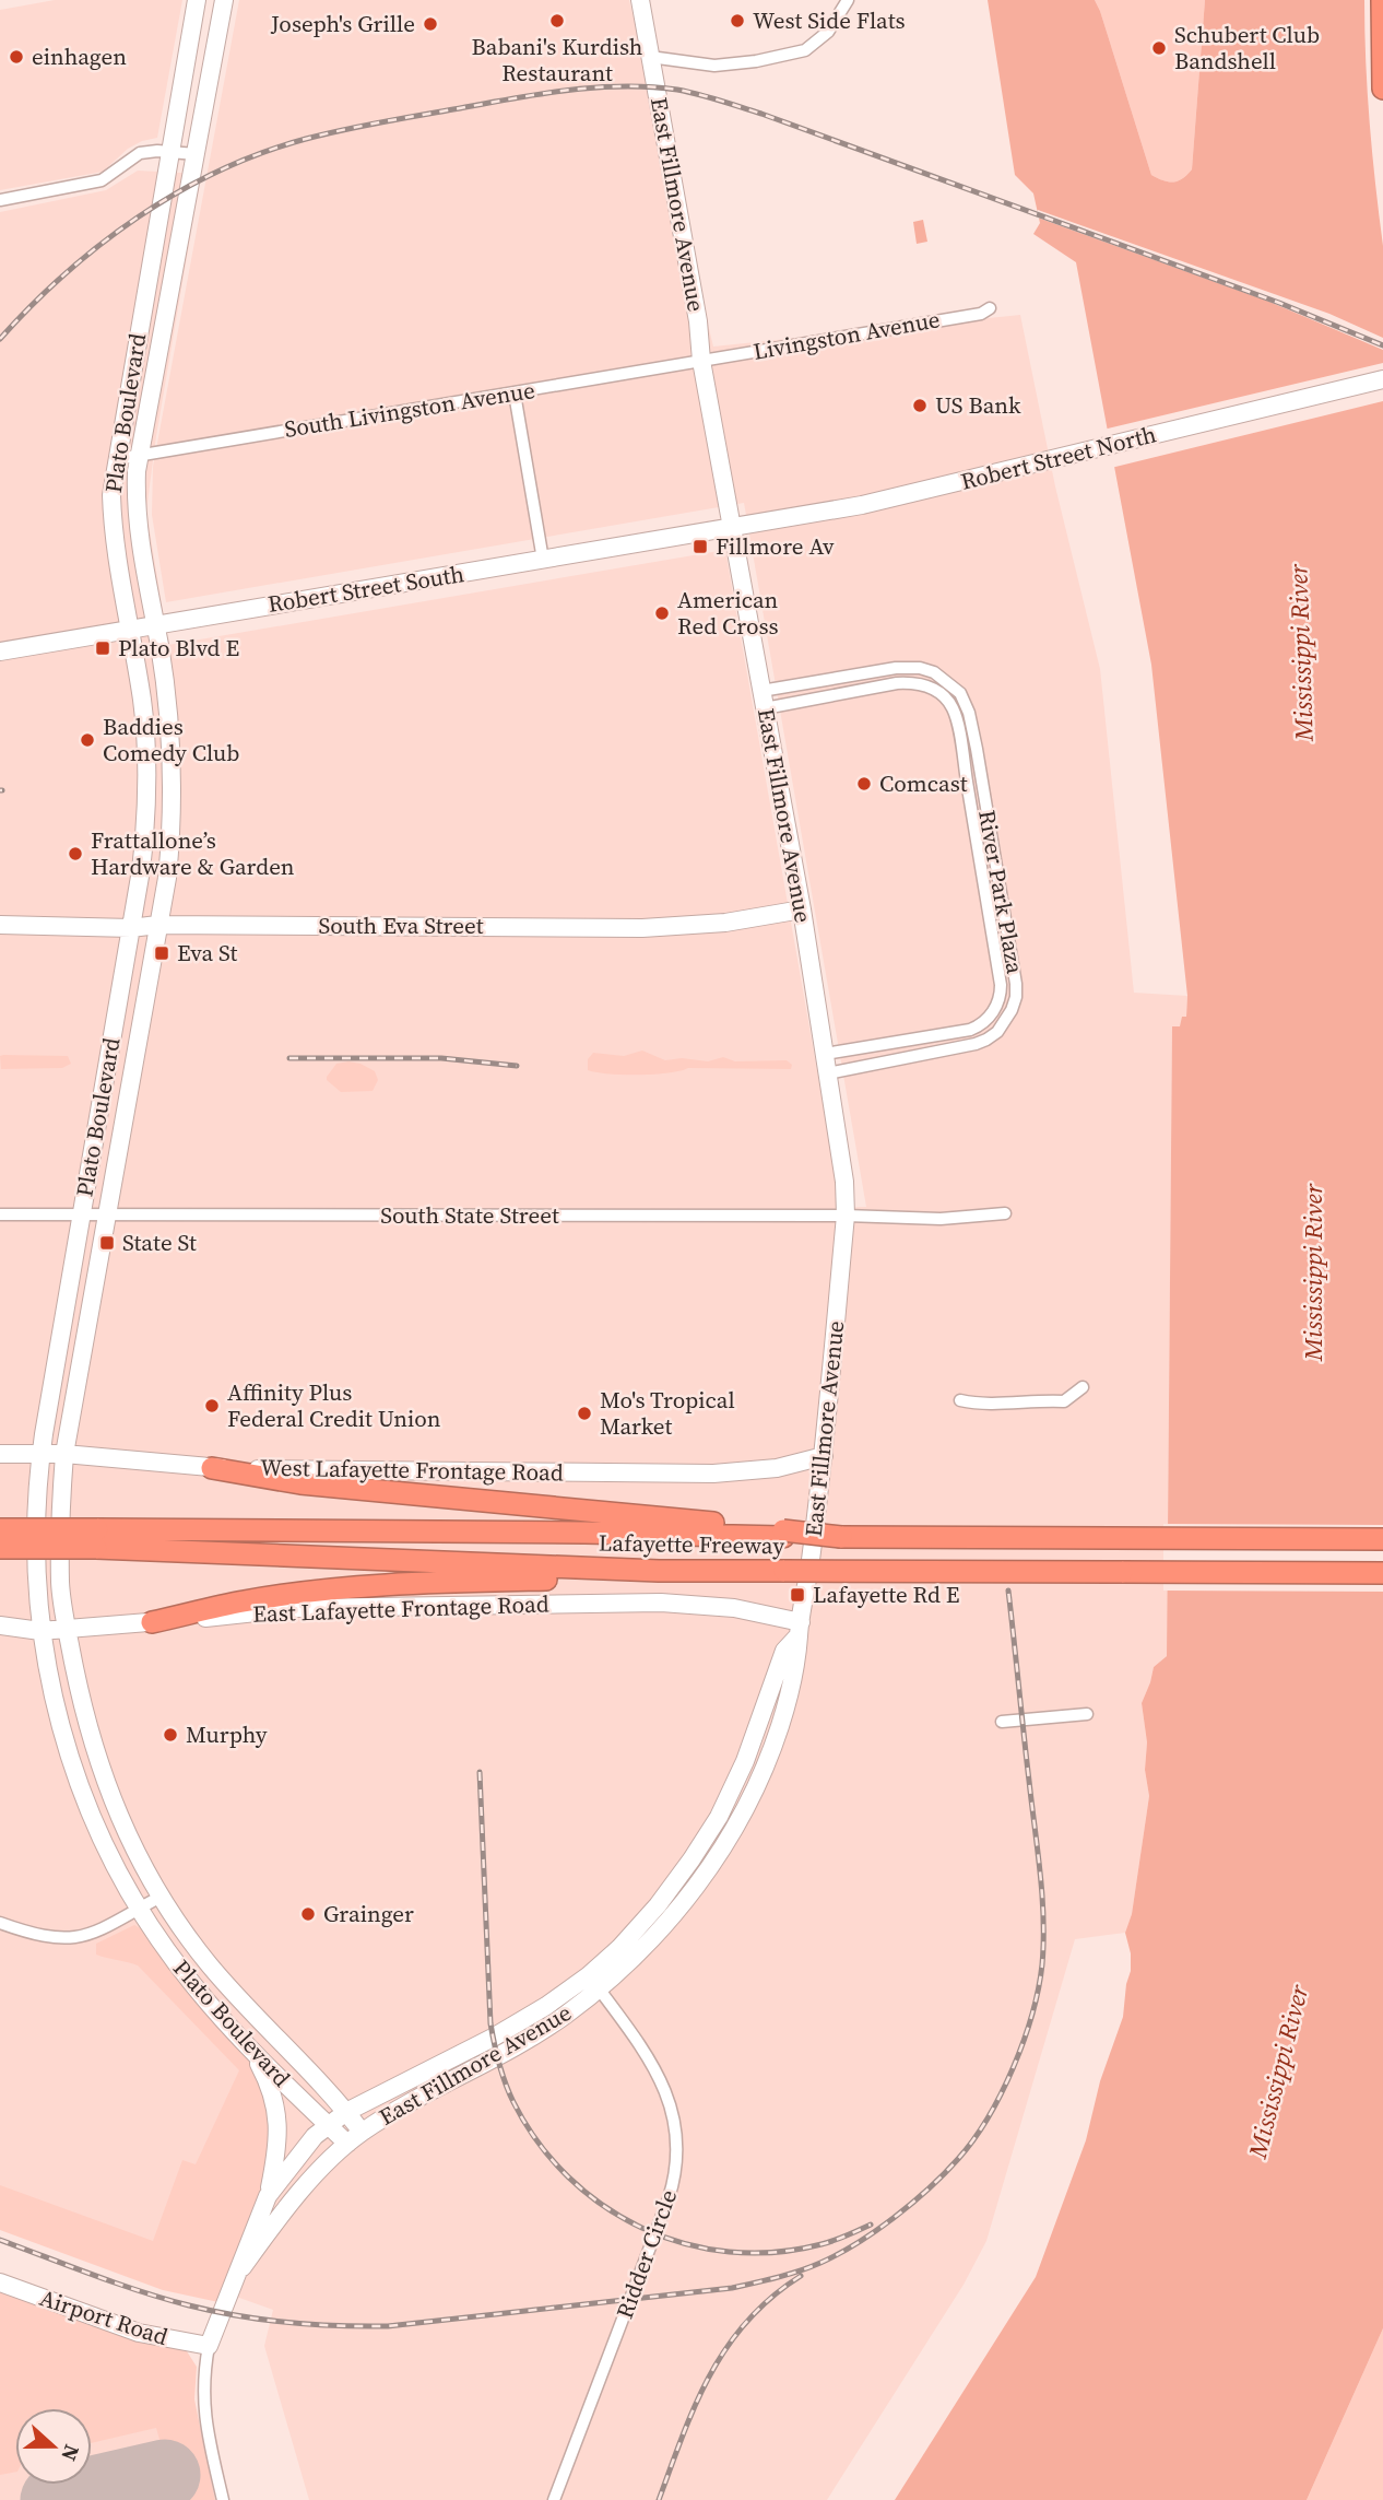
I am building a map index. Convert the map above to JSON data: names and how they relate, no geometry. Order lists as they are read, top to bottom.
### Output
{
  "streets": {
    "highway": ["Lafayette Freeway"],
    "street": [
      "East Fillmore Avenue",
      "Livingston Avenue",
      "South Livingston Avenue",
      "Plato Boulevard",
      "Robert Street North",
      "Robert Street South",
      "River Park Plaza",
      "South Eva Street",
      "South State Street",
      "West Lafayette Frontage Road",
      "East Lafayette Frontage Road",
      "Ridder Circle",
      "Airport Road"
    ]
  },
  "crossings": [
    ["East Fillmore Avenue", "Livingston Avenue"],
    ["East Fillmore Avenue", "South Livingston Avenue"],
    ["East Fillmore Avenue", "Plato Boulevard"],
    ["East Fillmore Avenue", "Robert Street North"],
    ["East Fillmore Avenue", "Robert Street South"],
    ["East Fillmore Avenue", "River Park Plaza"],
    ["East Fillmore Avenue", "South Eva Street"],
    ["East Fillmore Avenue", "South State Street"],
    ["East Fillmore Avenue", "West Lafayette Frontage Road"],
    ["East Fillmore Avenue", "East Lafayette Frontage Road"],
    ["East Fillmore Avenue", "Ridder Circle"],
    ["Livingston Avenue", "South Livingston Avenue"],
    ["South Livingston Avenue", "Plato Boulevard"],
    ["Plato Boulevard", "Robert Street South"],
    ["Plato Boulevard", "South Eva Street"],
    ["Plato Boulevard", "South State Street"],
    ["Plato Boulevard", "West Lafayette Frontage Road"],
    ["Plato Boulevard", "East Lafayette Frontage Road"],
    ["Robert Street North", "Robert Street South"]
  ],
  "water": ["Mississippi River"],
  "places": {
    "other": [
      "Babani's Kurdish Restaurant",
      "West Side Flats",
      "Joseph's Grille",
      "Schubert Club Bandshell",
      "einhagen",
      "US Bank",
      "American Red Cross",
      "Baddies Comedy Club",
      "Comcast",
      "Frattallone’s Hardware & Garden",
      "Affinity Plus Federal Credit Union",
      "Mo's Tropical Market",
      "Murphy",
      "Grainger"
    ],
    "transit": [
      "Fillmore Av",
      "Plato Blvd E",
      "Eva St",
      "State St",
      "Lafayette Rd E"
    ]
  },
  "north": "right"
}
